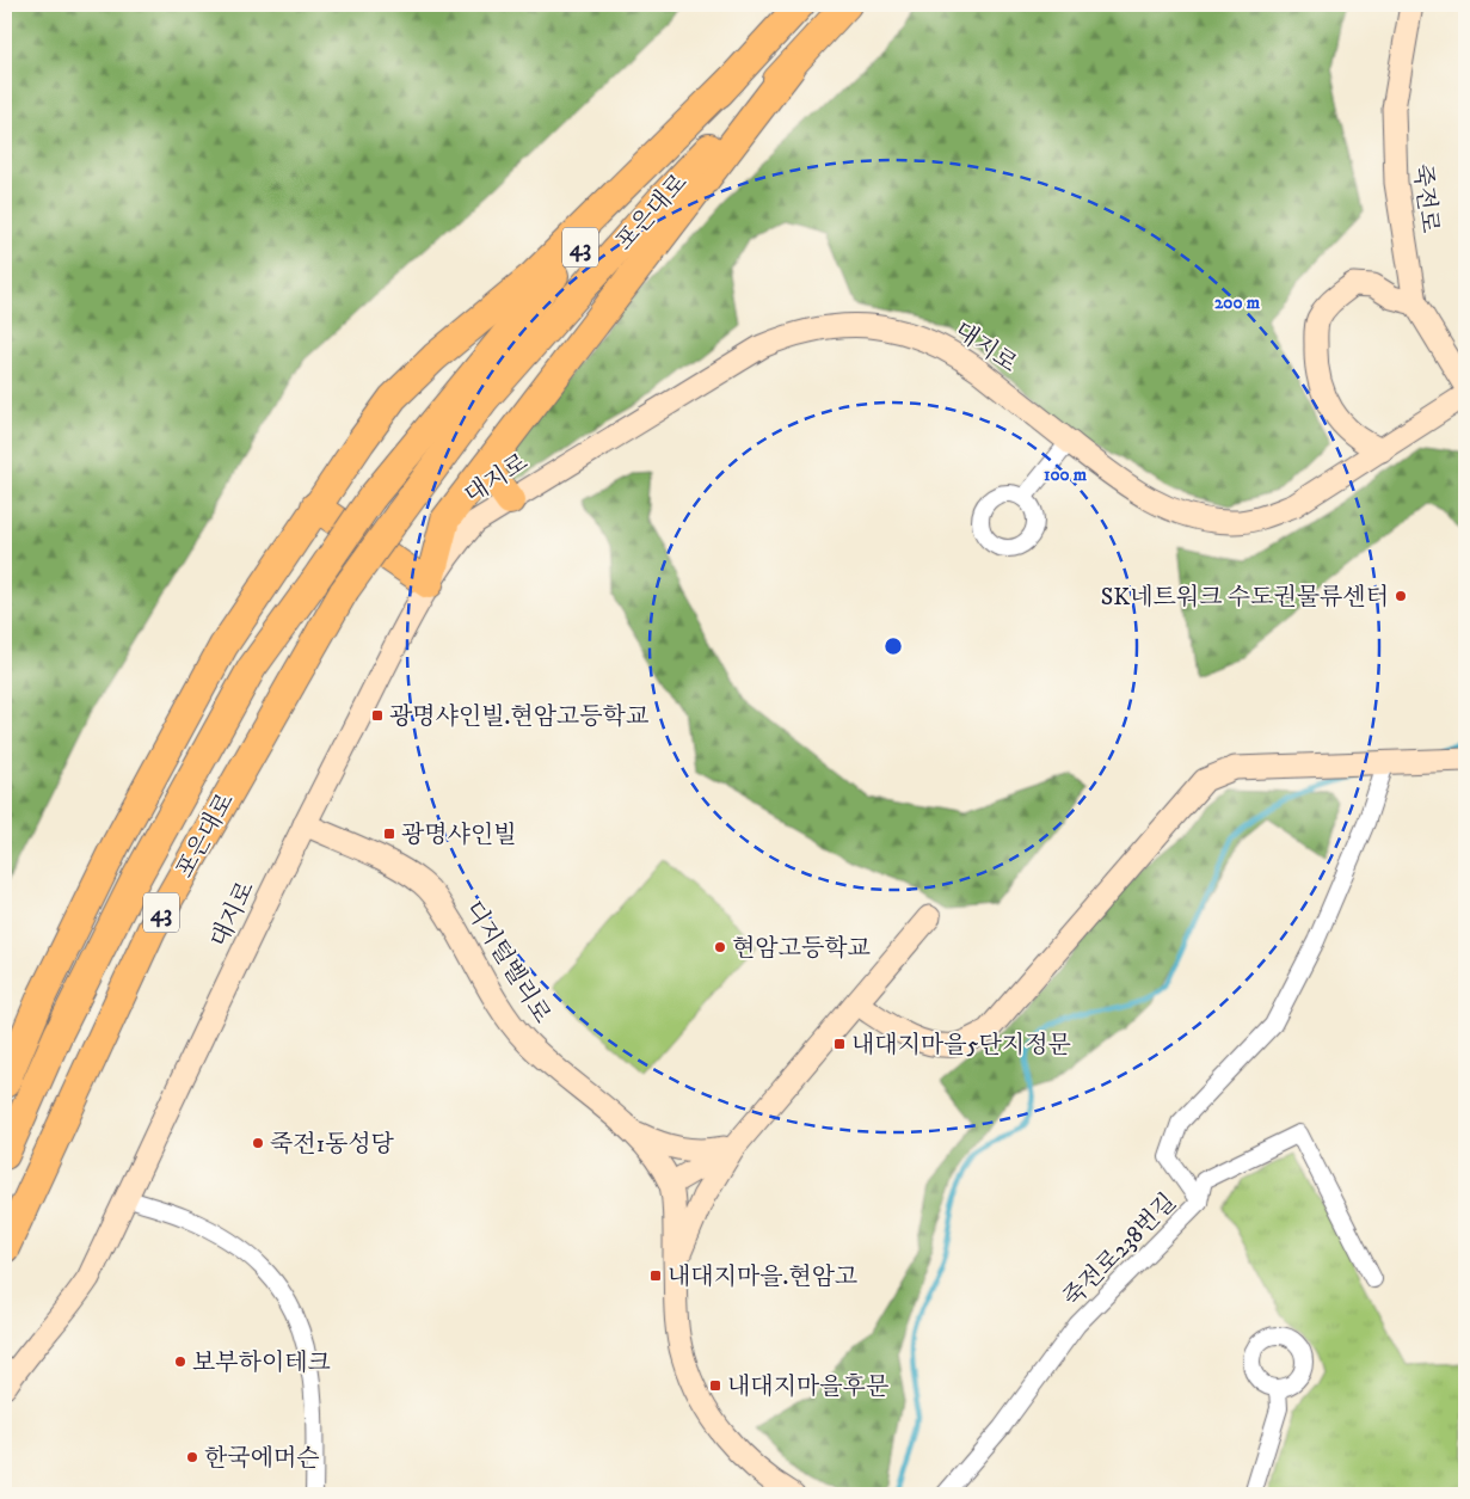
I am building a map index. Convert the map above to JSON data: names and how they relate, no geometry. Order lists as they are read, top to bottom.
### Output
{
  "streets": {
    "highway": ["포은대로", "43"],
    "street": [
      "죽전로",
      "대지로",
      "디지털벨리로",
      "죽전로238번길"
    ]
  },
  "crossings": [
    ["대지로", "디지털벨리로"]
  ],
  "places": {
    "other": [
      "SK네트워크 수도권물류센터",
      "현암고등학교",
      "죽전1동성당",
      "보부하이테크",
      "한국에머슨"
    ],
    "transit": [
      "광명샤인빌.현암고등학교",
      "광명샤인빌",
      "내대지마을5단지정문",
      "내대지마을.현암고",
      "내대지마을후문"
    ]
  },
  "rings": ["200 m", "100 m"]
}
